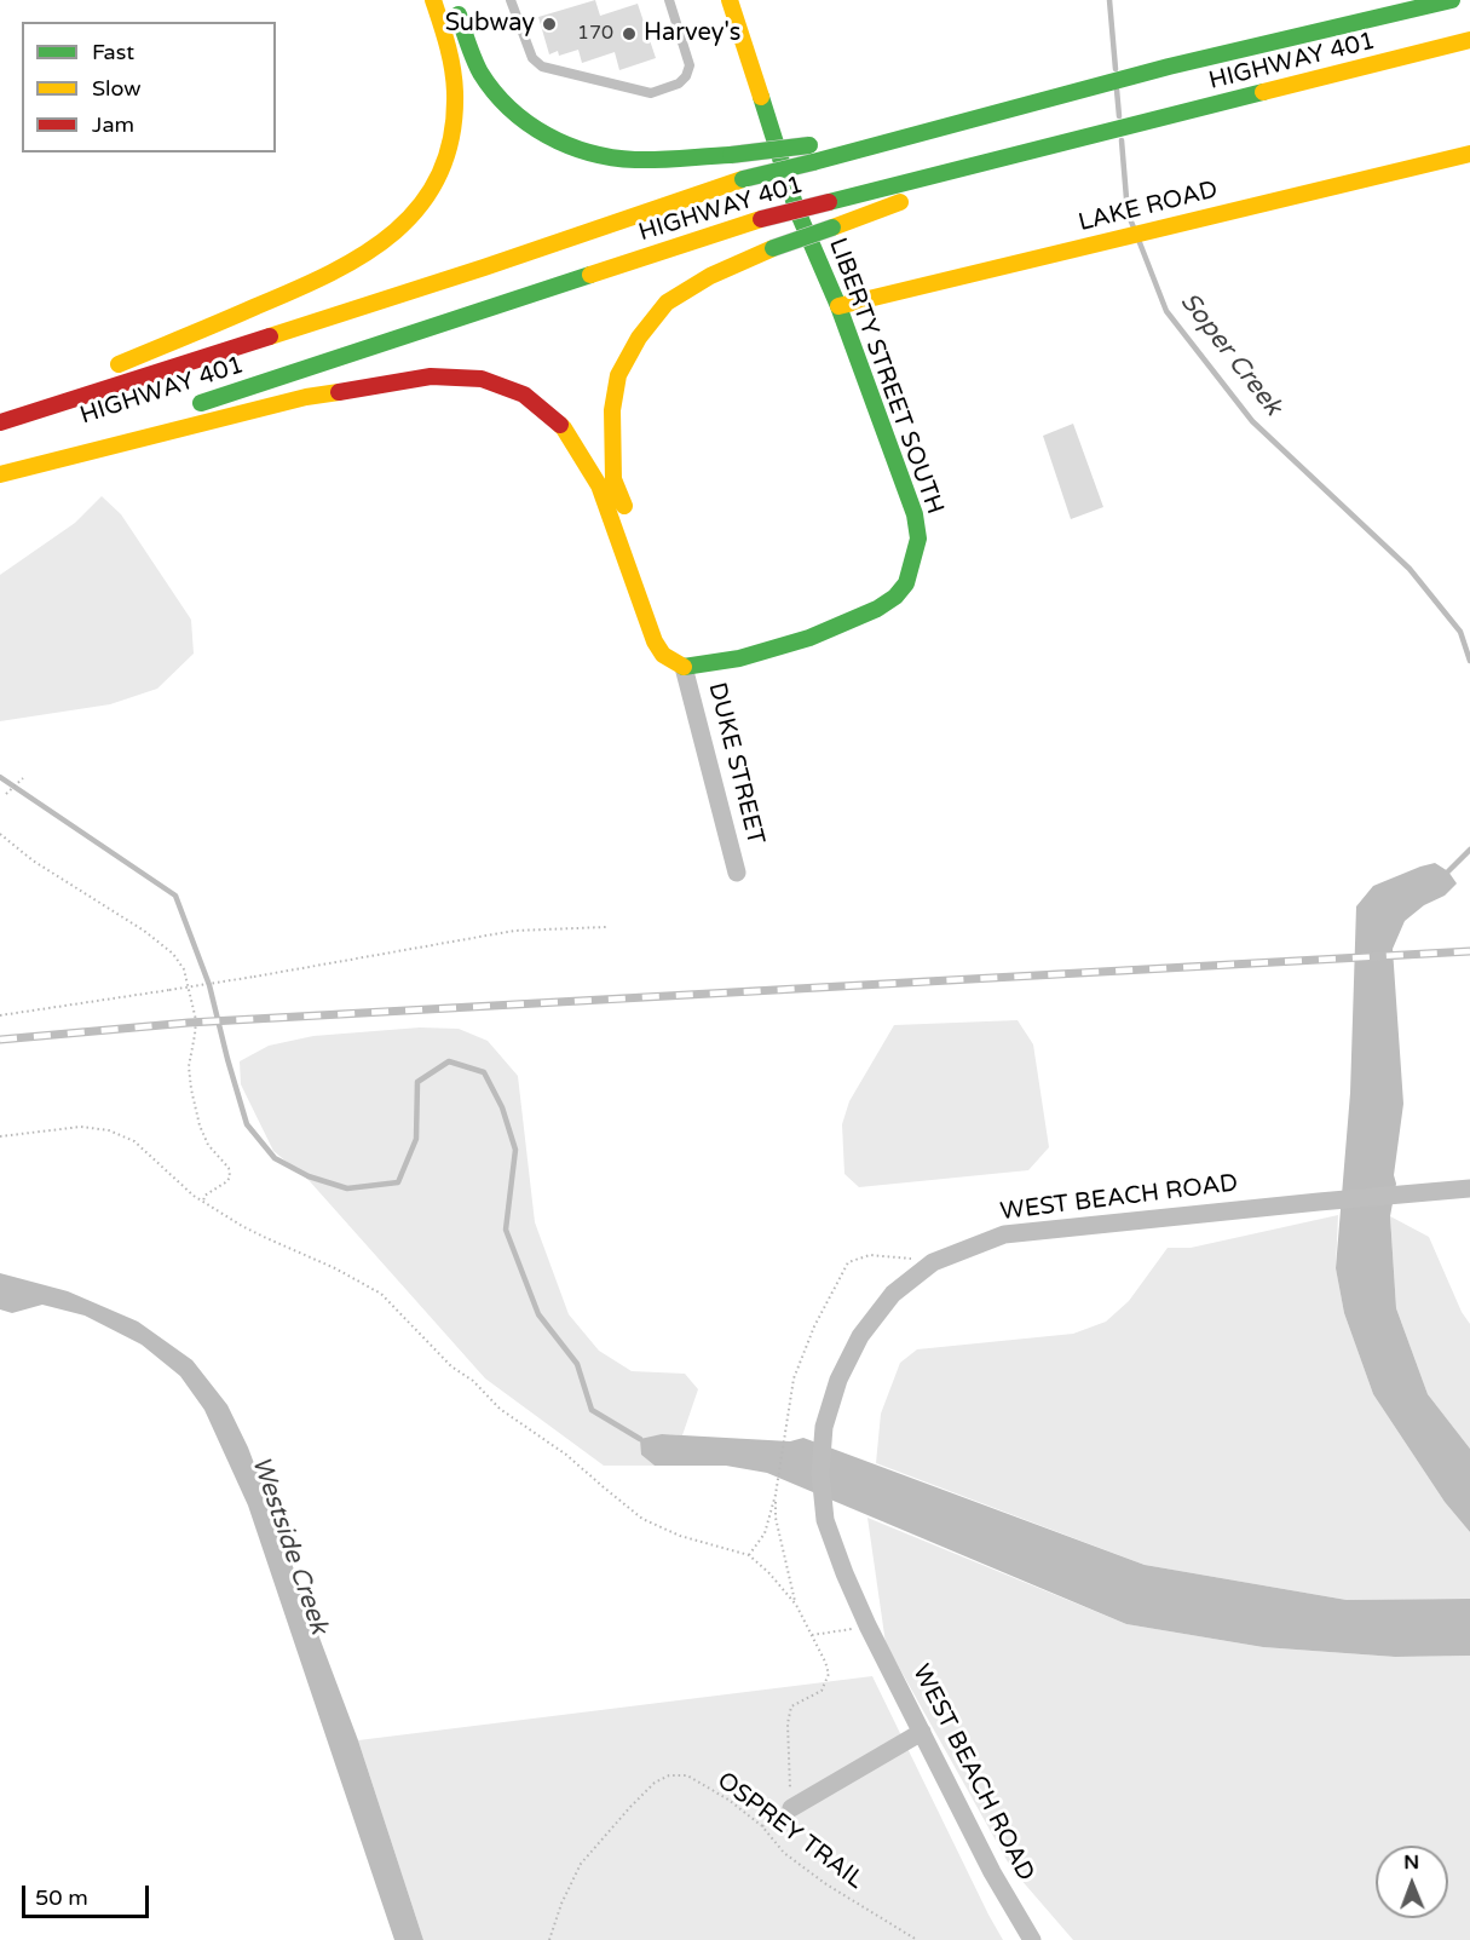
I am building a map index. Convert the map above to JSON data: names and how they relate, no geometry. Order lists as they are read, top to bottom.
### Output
{
  "streets": {
    "main road": ["HIGHWAY 401", "LAKE ROAD", "LIBERTY STREET SOUTH"],
    "street": ["DUKE STREET", "WEST BEACH ROAD"],
    "path": ["OSPREY TRAIL"]
  },
  "crossings": [
    ["LAKE ROAD", "LIBERTY STREET SOUTH"],
    ["LIBERTY STREET SOUTH", "DUKE STREET"]
  ],
  "water": ["Soper Creek", "Westside Creek"],
  "places": ["Subway", "Harvey's"],
  "house_numbers": ["170"],
  "legend": ["Fast", "Slow", "Jam"],
  "scale_bar": "50 m",
  "north": "top"
}
